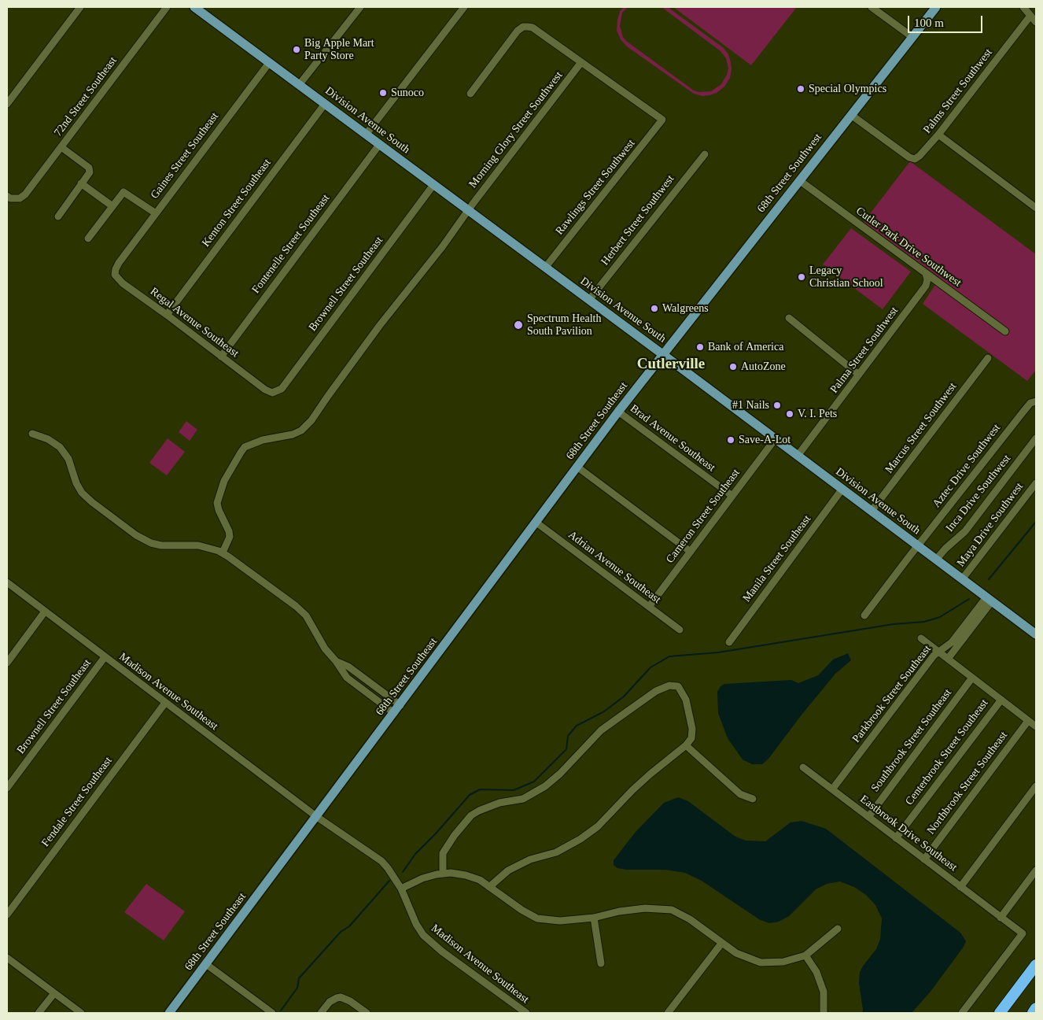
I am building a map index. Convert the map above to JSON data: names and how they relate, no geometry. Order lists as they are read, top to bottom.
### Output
{
  "streets": {
    "main road": ["Division Avenue South", "68th Street Southwest", "68th Street Southeast"],
    "street": [
      "Palms Street Southwest",
      "72nd Street Southeast",
      "Morning Glory Street Southwest",
      "Gaines Street Southeast",
      "Rawlings Street Southwest",
      "Kenton Street Southeast",
      "Herbert Street Southwest",
      "Fontenelle Street Southeast",
      "Cutler Park Drive Southwest",
      "Brownell Street Southeast",
      "Regal Avenue Southeast",
      "Palma Street Southwest",
      "Marcus Street Southwest",
      "Brad Avenue Southeast",
      "Aztec Drive Southwest",
      "Inca Drive Southwest",
      "Cameron Street Southeast",
      "Maya Drive Southwest",
      "Manila Street Southeast",
      "Adrian Avenue Southeast",
      "Madison Avenue Southeast",
      "Parkbrook Street Southeast",
      "Southbrook Street Southeast",
      "Centerbrook Street Southeast",
      "Northbrook Street Southeast",
      "Fendale Street Southeast",
      "Eastbrook Drive Southeast"
    ]
  },
  "crossings": [
    ["Palms Street Southwest", "68th Street Southwest"],
    ["Division Avenue South", "Morning Glory Street Southwest"],
    ["Division Avenue South", "Gaines Street Southeast"],
    ["Division Avenue South", "68th Street Southwest"],
    ["Division Avenue South", "Rawlings Street Southwest"],
    ["Division Avenue South", "Kenton Street Southeast"],
    ["Division Avenue South", "Herbert Street Southwest"],
    ["Division Avenue South", "Fontenelle Street Southeast"],
    ["Division Avenue South", "Brownell Street Southeast"],
    ["Division Avenue South", "Palma Street Southwest"],
    ["Division Avenue South", "68th Street Southeast"],
    ["Division Avenue South", "Marcus Street Southwest"],
    ["Division Avenue South", "Aztec Drive Southwest"],
    ["Division Avenue South", "Inca Drive Southwest"],
    ["Division Avenue South", "Cameron Street Southeast"],
    ["Division Avenue South", "Maya Drive Southwest"],
    ["Division Avenue South", "Manila Street Southeast"],
    ["Division Avenue South", "Parkbrook Street Southeast"],
    ["Morning Glory Street Southwest", "Rawlings Street Southwest"],
    ["Gaines Street Southeast", "Regal Avenue Southeast"],
    ["68th Street Southwest", "Cutler Park Drive Southwest"],
    ["68th Street Southwest", "68th Street Southeast"],
    ["Kenton Street Southeast", "Regal Avenue Southeast"],
    ["Fontenelle Street Southeast", "Regal Avenue Southeast"],
    ["Cutler Park Drive Southwest", "Palma Street Southwest"],
    ["Brownell Street Southeast", "Regal Avenue Southeast"],
    ["Brownell Street Southeast", "Madison Avenue Southeast"],
    ["68th Street Southeast", "Brad Avenue Southeast"],
    ["68th Street Southeast", "Adrian Avenue Southeast"],
    ["68th Street Southeast", "Madison Avenue Southeast"],
    ["Brad Avenue Southeast", "Cameron Street Southeast"],
    ["Cameron Street Southeast", "Adrian Avenue Southeast"],
    ["Madison Avenue Southeast", "Fendale Street Southeast"],
    ["Parkbrook Street Southeast", "Eastbrook Drive Southeast"],
    ["Southbrook Street Southeast", "Eastbrook Drive Southeast"],
    ["Centerbrook Street Southeast", "Eastbrook Drive Southeast"],
    ["Northbrook Street Southeast", "Eastbrook Drive Southeast"]
  ],
  "districts": ["Cutlerville"],
  "places": [
    "Big Apple Mart Party Store",
    "Special Olympics",
    "Sunoco",
    "Legacy Christian School",
    "Walgreens",
    "Spectrum Health South Pavilion",
    "Bank of America",
    "AutoZone",
    "#1 Nails",
    "V. I. Pets",
    "Save-A-Lot"
  ],
  "scale_bar": "100 m"
}
